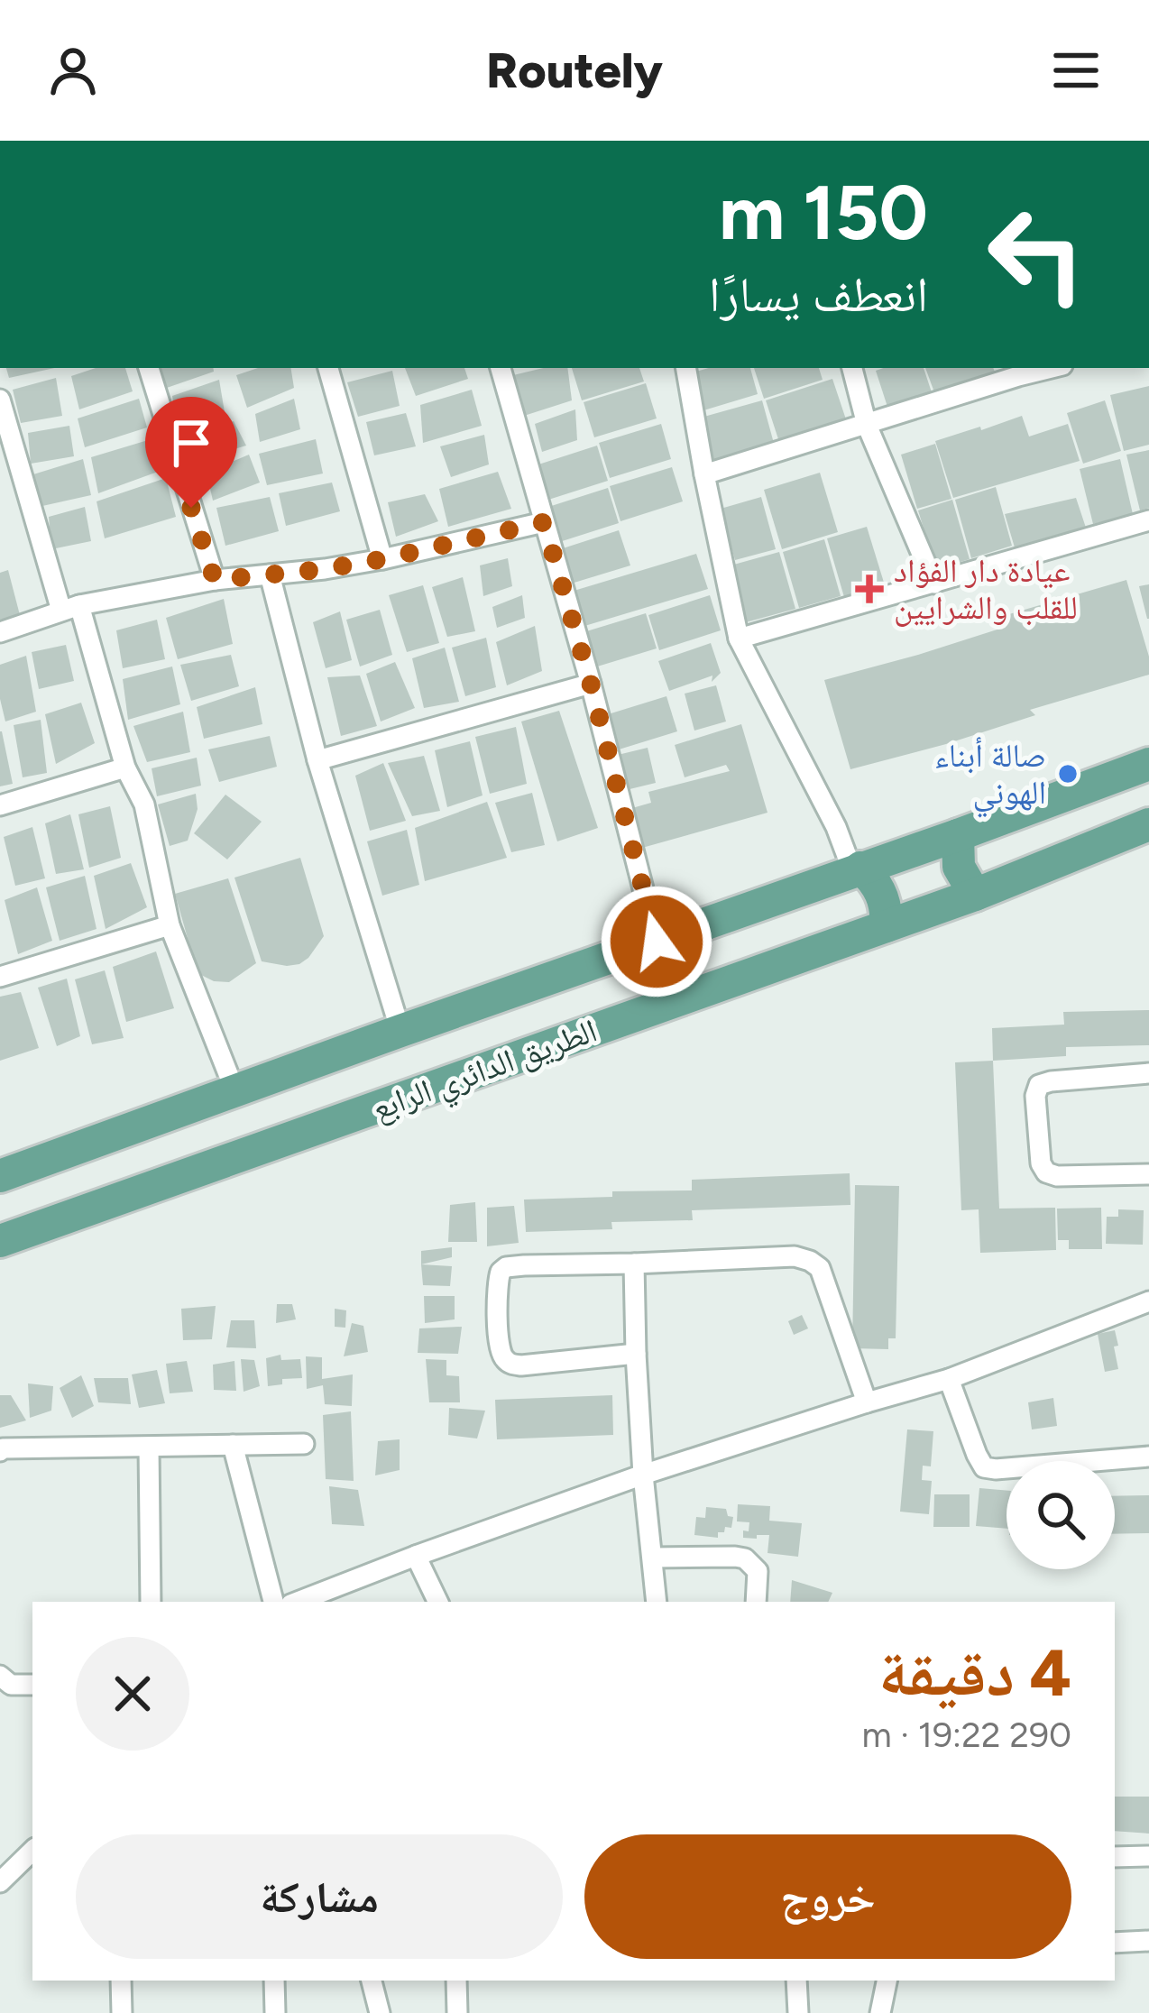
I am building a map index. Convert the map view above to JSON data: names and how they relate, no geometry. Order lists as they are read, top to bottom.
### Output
{
  "streets": {
    "main road": ["الطريق الدائري الرابع"]
  },
  "places": {
    "health": ["عيادة دار الفؤاد للقلب والشرايين"],
    "other": ["صالة أبناء الهوني"]
  },
  "page": {
    "header": "Routely",
    "turn": ["150 m", "انعطف يسارًا"],
    "heading": ["4 دقيقة", "290 m · 19:22"],
    "buttons": ["خروج", "مشاركة"]
  }
}
